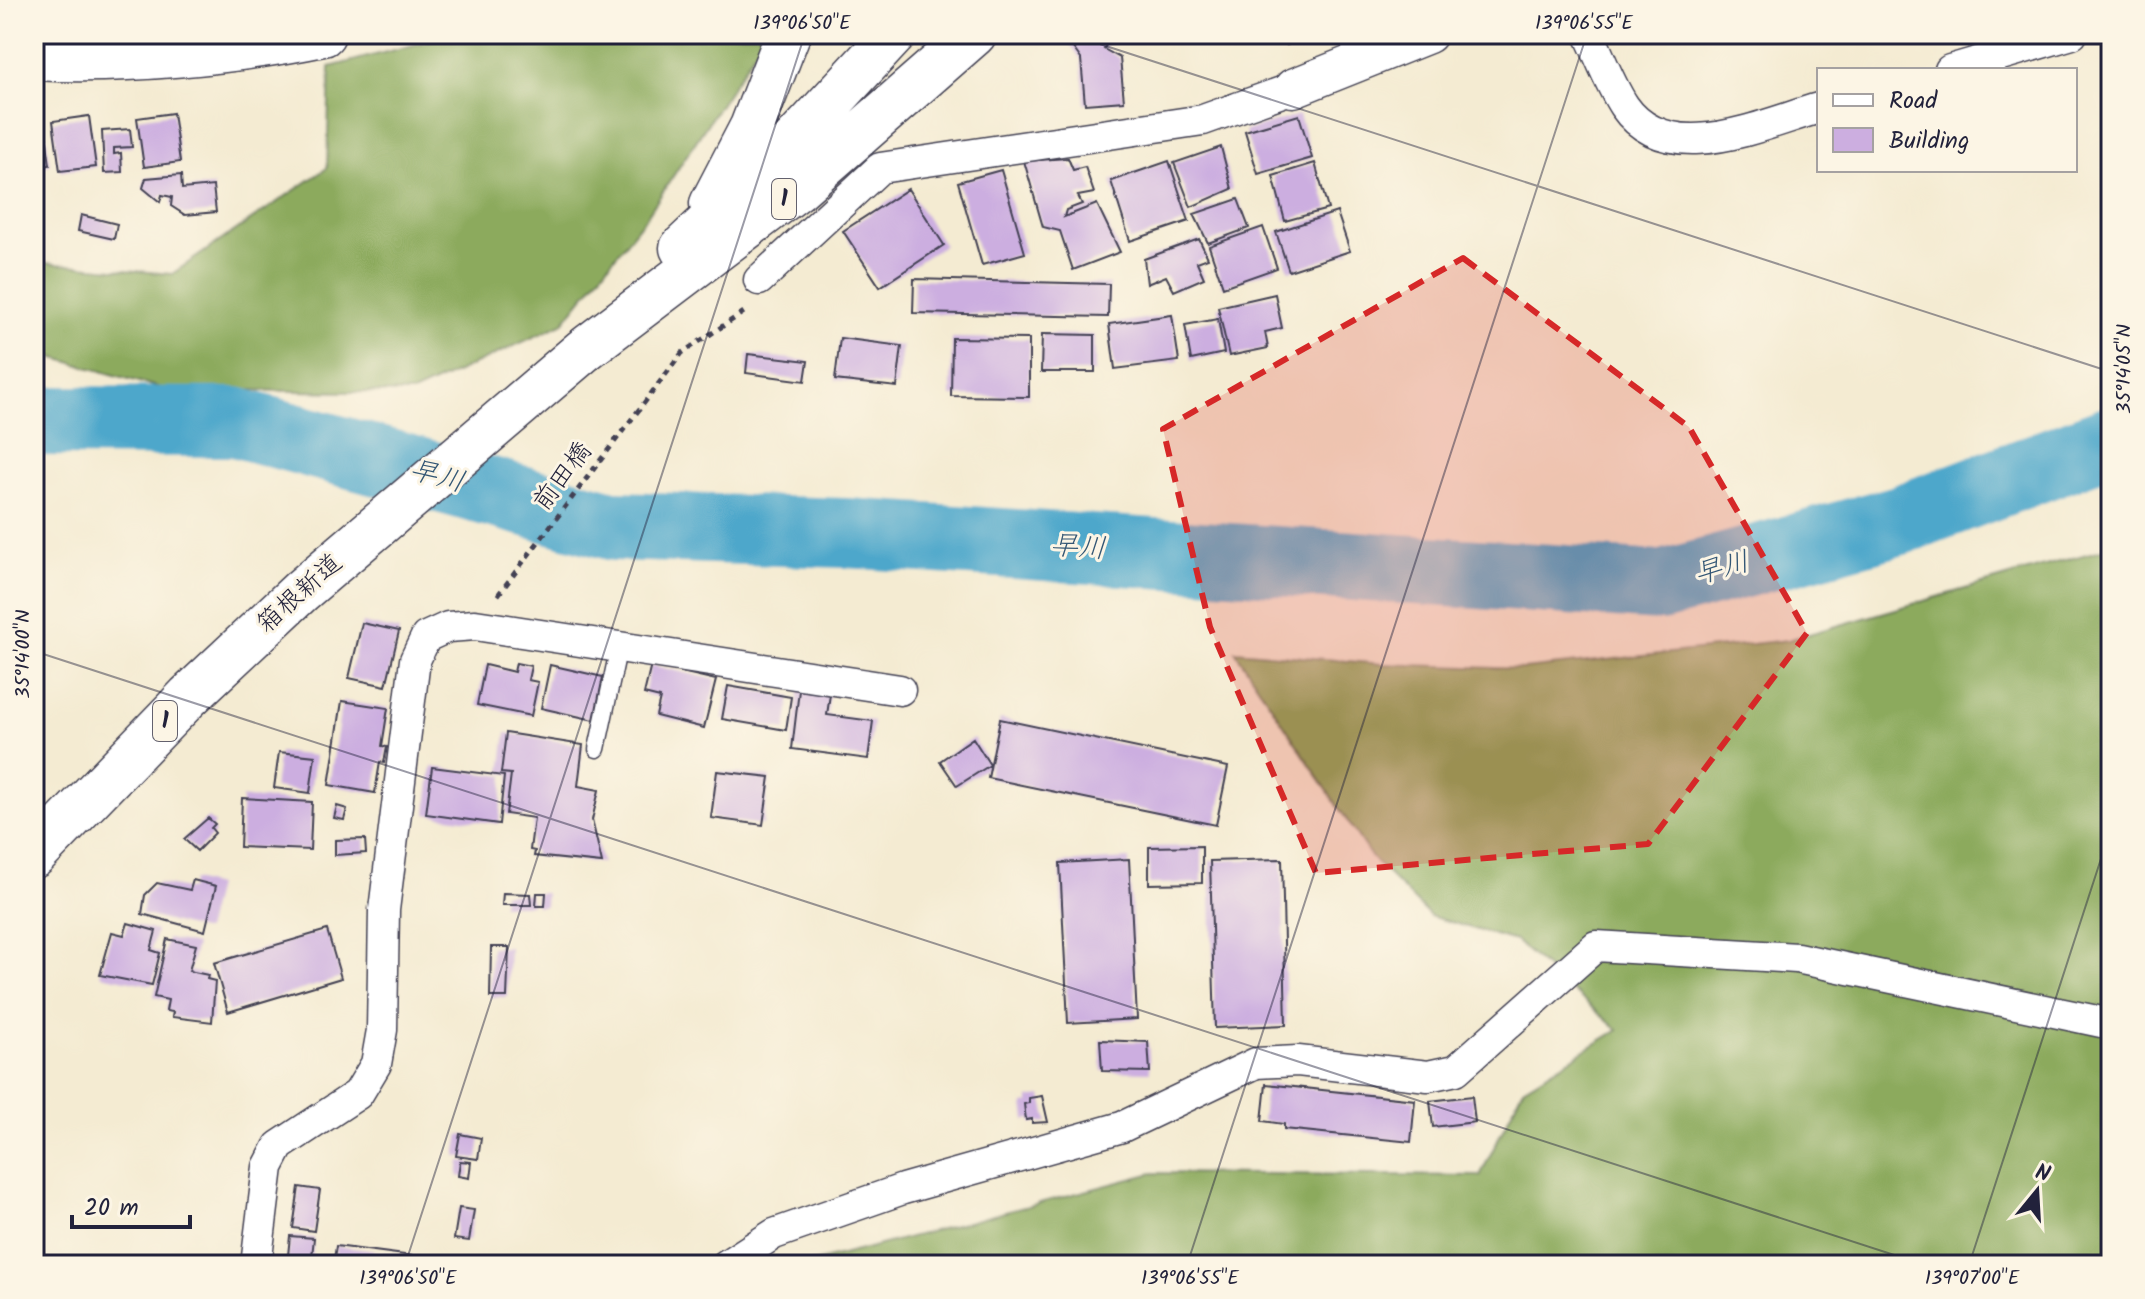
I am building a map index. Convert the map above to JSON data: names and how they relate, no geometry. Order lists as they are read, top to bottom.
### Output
{
  "streets": {
    "highway": ["1", "箱根新道"],
    "path": ["前田橋"]
  },
  "crossings": [
    ["1", "箱根新道"]
  ],
  "water": ["早川"],
  "legend": ["Road", "Building"],
  "scale_bar": "20 m",
  "north": "top",
  "coordinates": [
    "139°06'50\"E",
    "139°06'55\"E",
    "35°14'05\"N",
    "35°14'00\"N",
    "139°07'00\"E"
  ]
}
